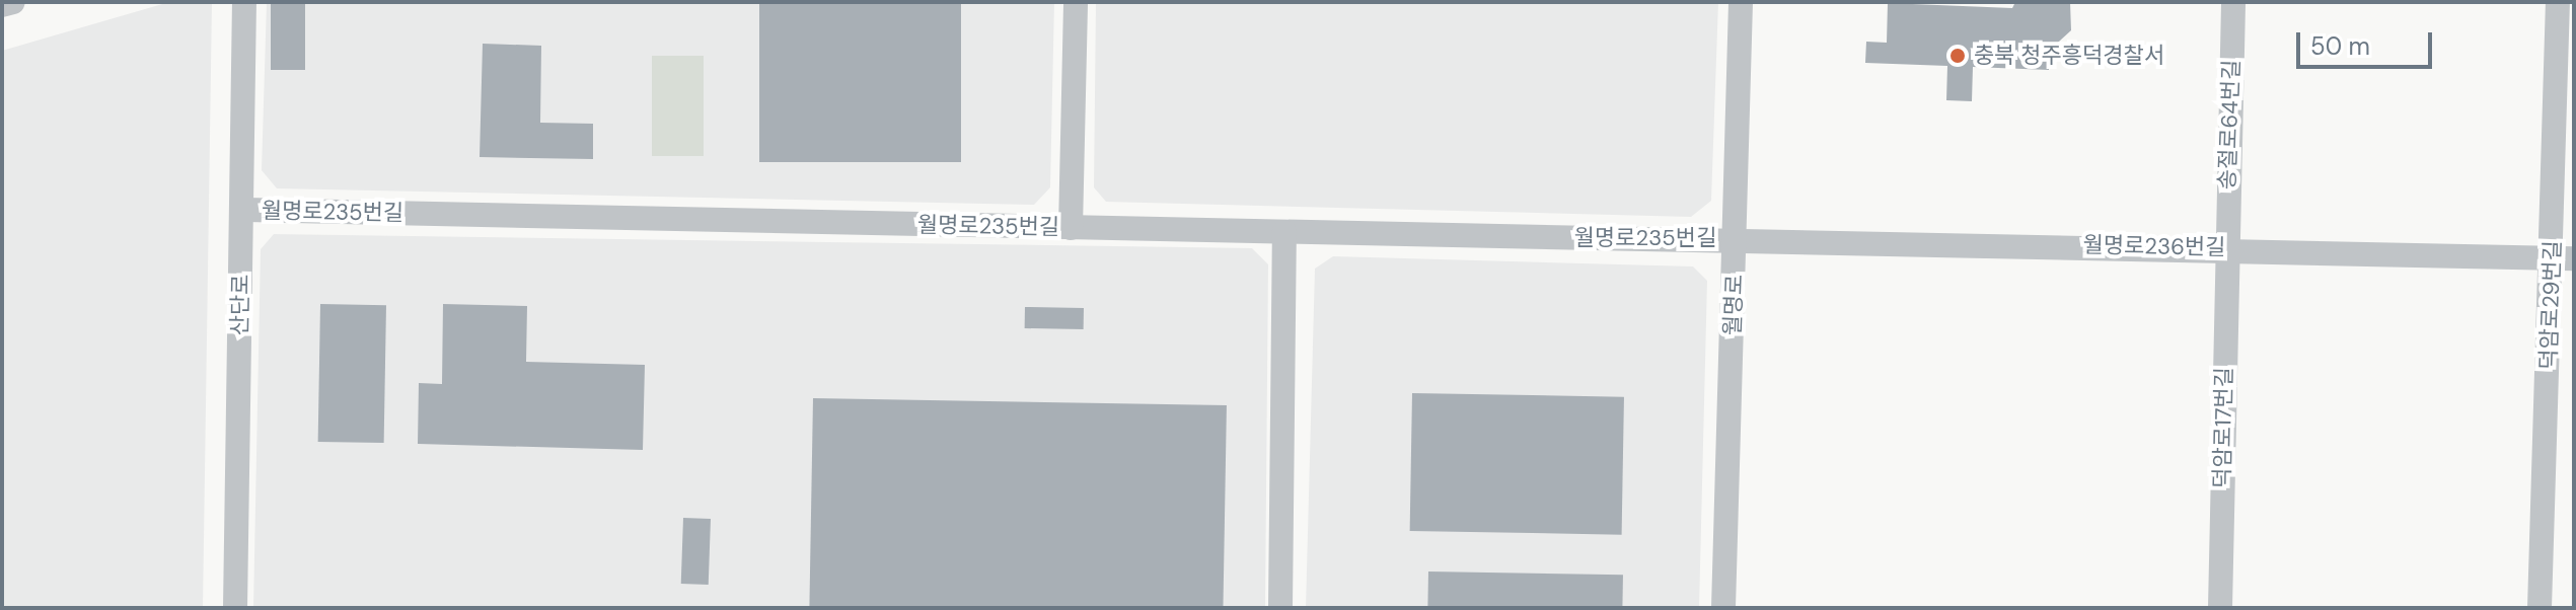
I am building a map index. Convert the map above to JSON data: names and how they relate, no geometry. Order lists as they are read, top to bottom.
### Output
{
  "streets": {
    "street": [
      "송절로64번길",
      "월명로235번길",
      "월명로236번길",
      "산단로",
      "월명로",
      "덕암로29번길",
      "덕암로17번길"
    ]
  },
  "crossings": [
    ["송절로64번길", "월명로236번길"],
    ["송절로64번길", "덕암로17번길"],
    ["월명로235번길", "월명로236번길"],
    ["월명로235번길", "산단로"],
    ["월명로235번길", "월명로"],
    ["월명로236번길", "월명로"],
    ["월명로236번길", "덕암로29번길"],
    ["월명로236번길", "덕암로17번길"]
  ],
  "places": ["충북 청주흥덕경찰서"],
  "scale_bar": "50 m"
}
